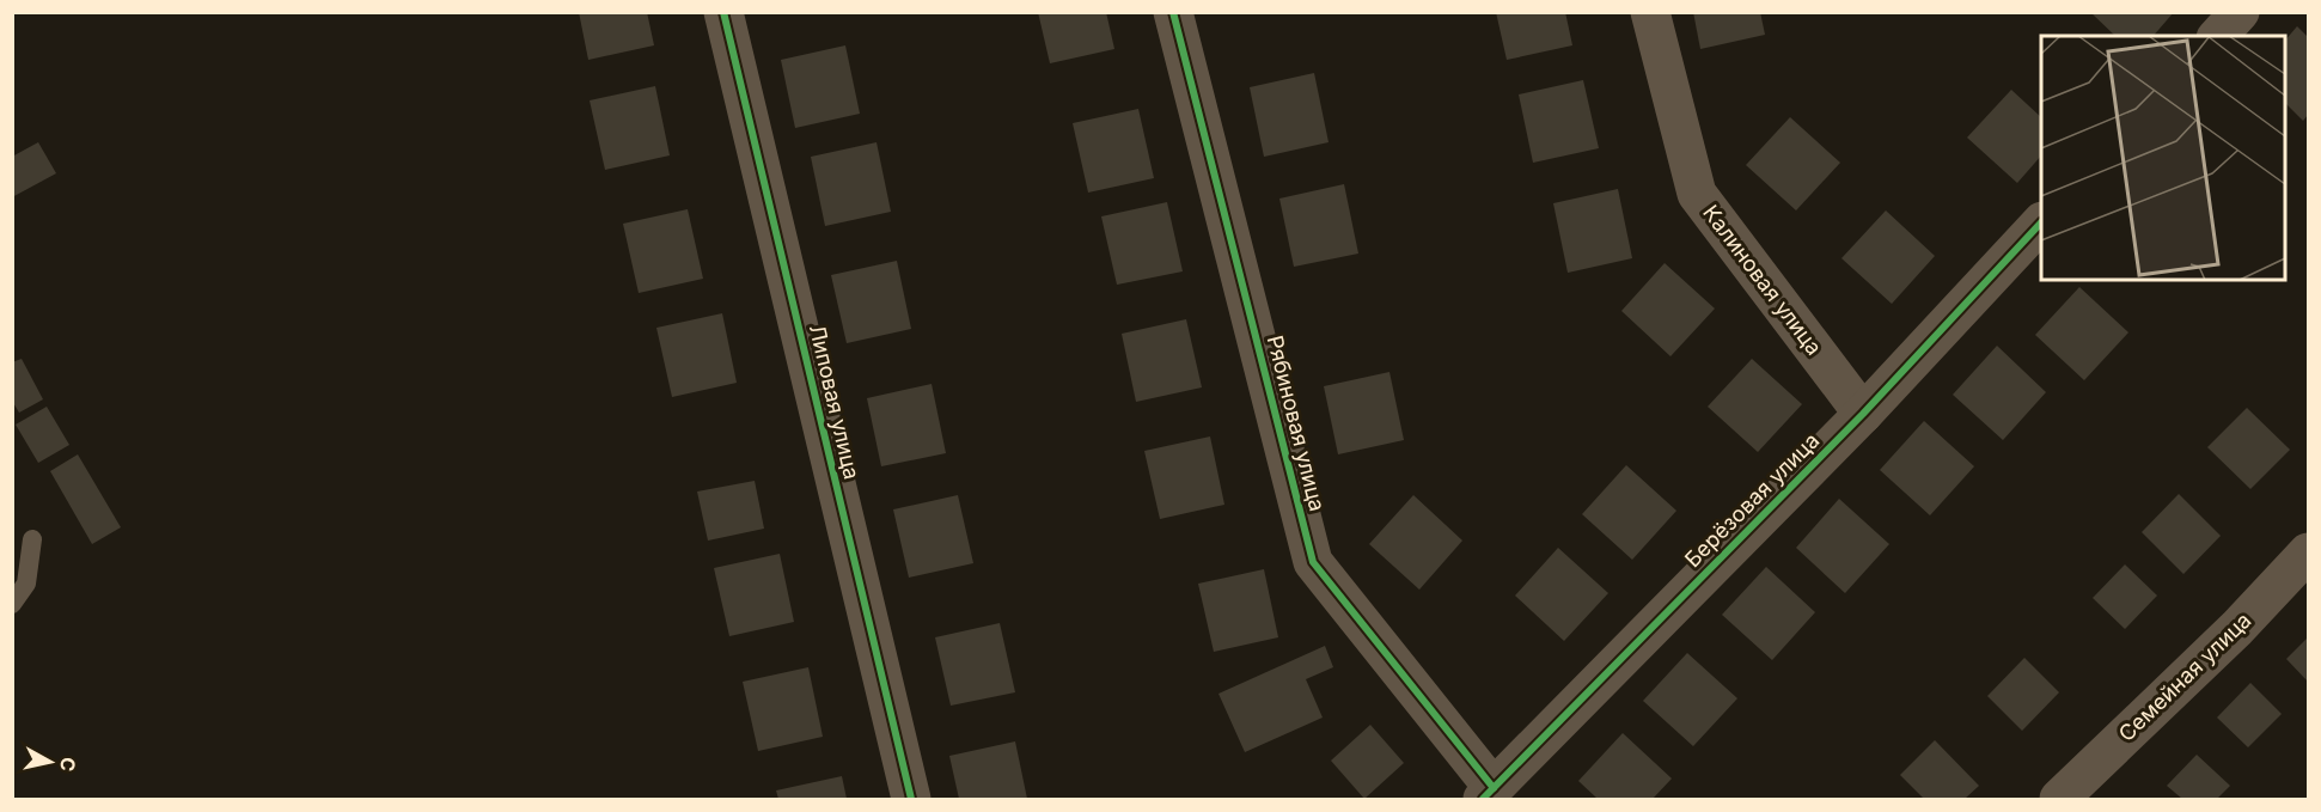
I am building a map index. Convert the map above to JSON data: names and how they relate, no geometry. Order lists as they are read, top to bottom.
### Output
{
  "streets": {
    "street": [
      "Калиновая улица",
      "Липовая улица",
      "Рябиновая улица",
      "Берёзовая улица",
      "Семейная улица"
    ]
  },
  "crossings": [
    ["Калиновая улица", "Берёзовая улица"],
    ["Рябиновая улица", "Берёзовая улица"]
  ],
  "north": "right"
}
